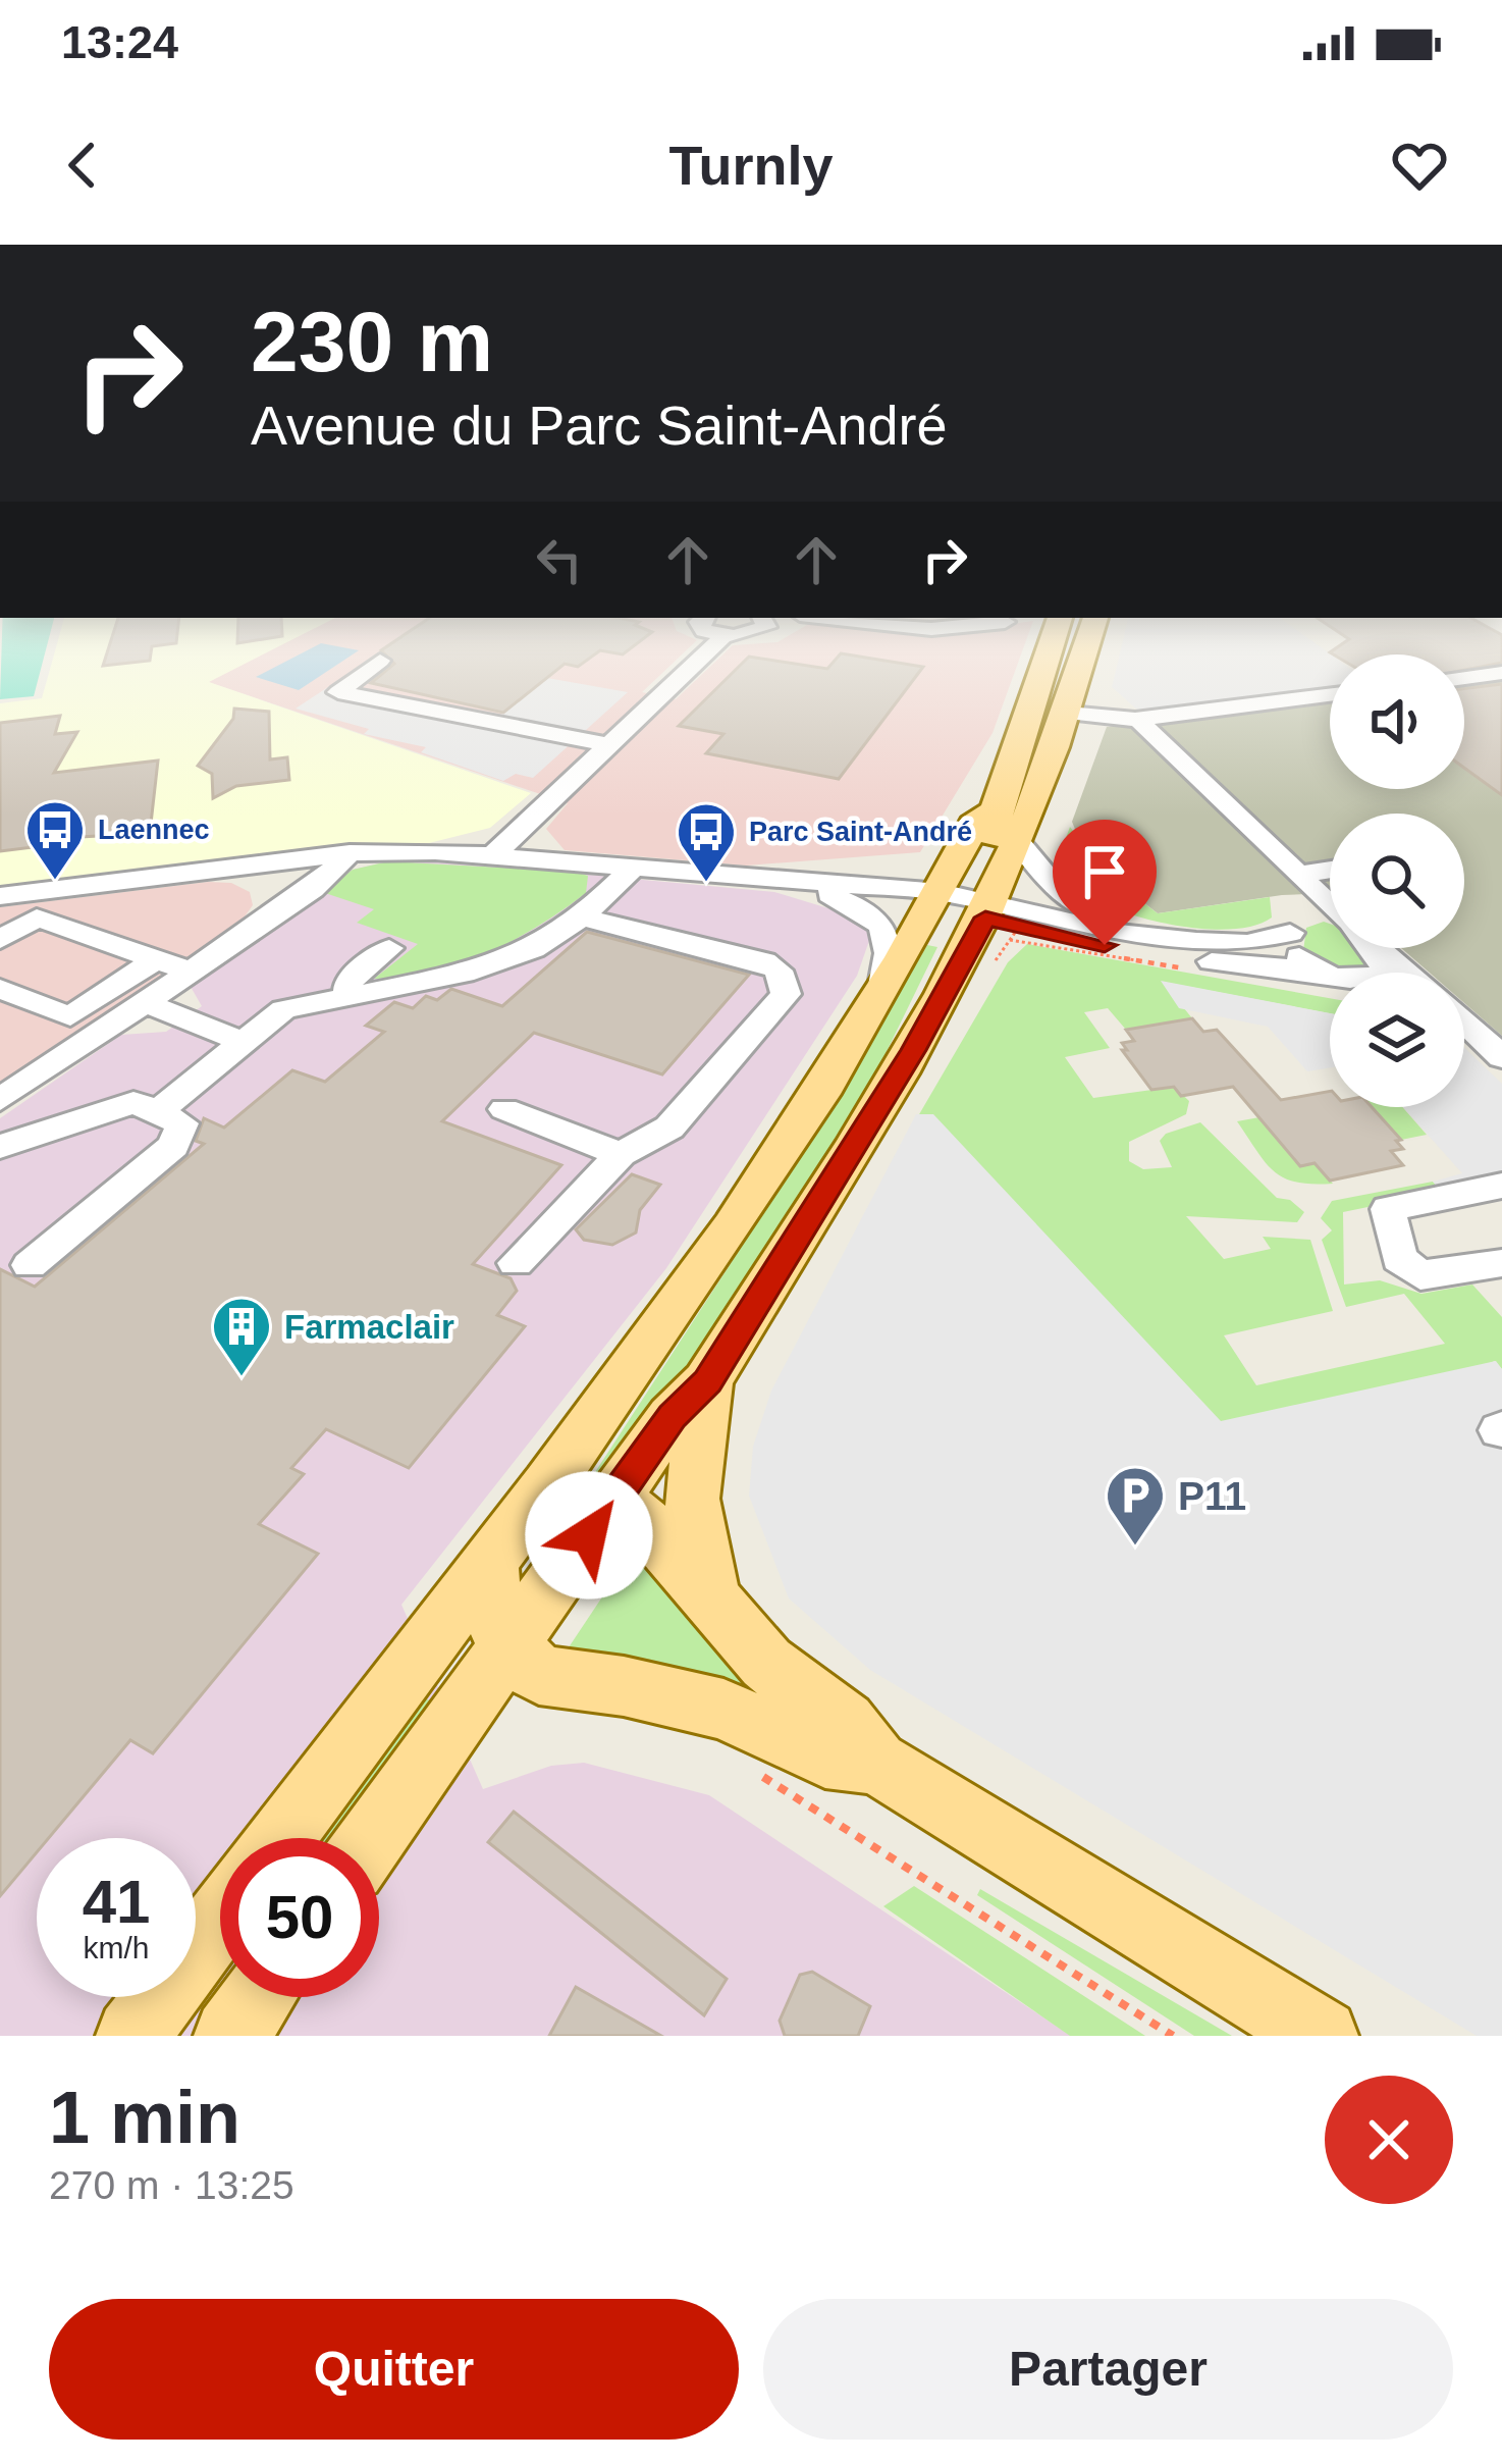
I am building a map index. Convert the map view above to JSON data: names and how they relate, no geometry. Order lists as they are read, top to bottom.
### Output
{
  "places": {
    "bus stop": ["Laennec", "Parc Saint-André"],
    "building": ["Farmaclair"],
    "parking": ["P11"]
  },
  "page": {
    "status": "13:24",
    "header": "Turnly",
    "turn": ["230 m", "Avenue du Parc Saint-André"],
    "speed": "41 km/h",
    "limit": "50",
    "heading": ["1 min", "270 m · 13:25"],
    "buttons": ["Quitter", "Partager"]
  }
}
